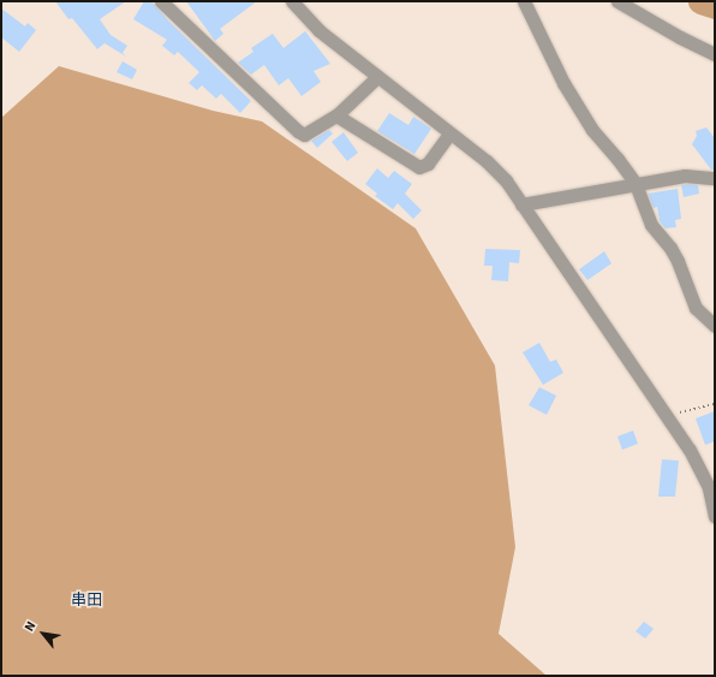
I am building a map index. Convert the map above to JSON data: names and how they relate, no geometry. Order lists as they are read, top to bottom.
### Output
{
  "districts": ["串田"],
  "north": "top left"
}
